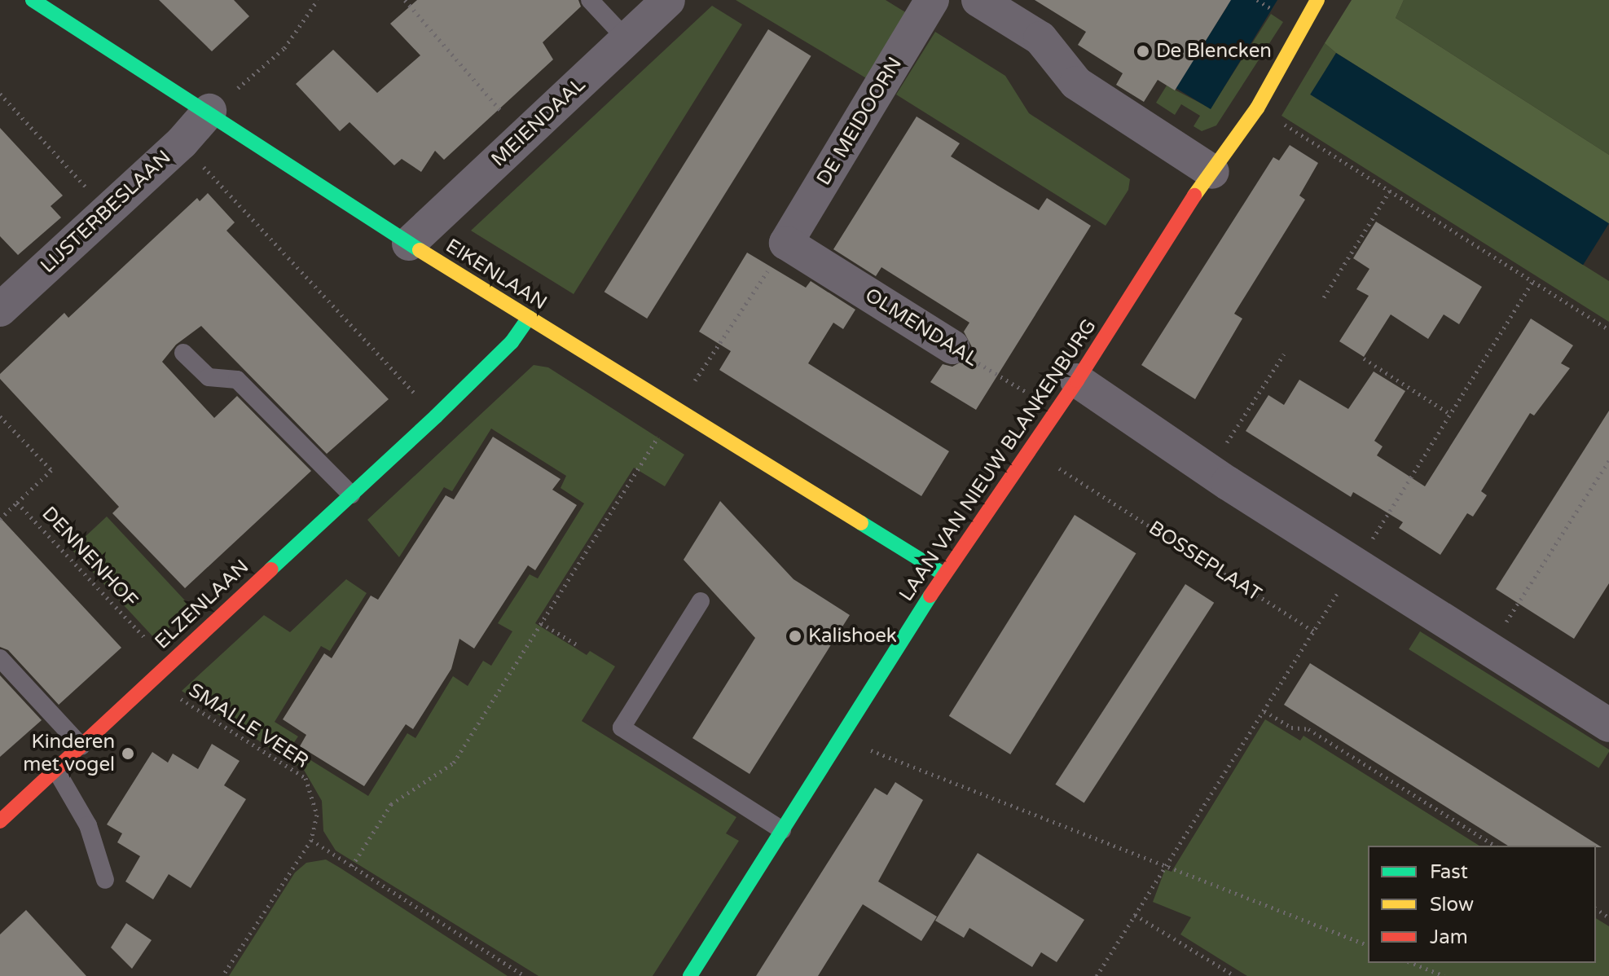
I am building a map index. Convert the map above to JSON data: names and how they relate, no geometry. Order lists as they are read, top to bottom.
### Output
{
  "streets": {
    "street": [
      "DE MEIDOORN",
      "MEIENDAAL",
      "LIJSTERBESLAAN",
      "EIKENLAAN",
      "OLMENDAAL",
      "LAAN VAN NIEUW BLANKENBURG",
      "ELZENLAAN"
    ],
    "path": ["DENNENHOF", "BOSSEPLAAT", "SMALLE VEER"]
  },
  "crossings": [
    ["DE MEIDOORN", "OLMENDAAL"],
    ["MEIENDAAL", "EIKENLAAN"],
    ["LIJSTERBESLAAN", "EIKENLAAN"],
    ["EIKENLAAN", "LAAN VAN NIEUW BLANKENBURG"],
    ["EIKENLAAN", "ELZENLAAN"],
    ["OLMENDAAL", "LAAN VAN NIEUW BLANKENBURG"],
    ["LAAN VAN NIEUW BLANKENBURG", "BOSSEPLAAT"],
    ["DENNENHOF", "ELZENLAAN"],
    ["ELZENLAAN", "SMALLE VEER"]
  ],
  "places": ["De Blencken", "Kalishoek", "Kinderen met vogel"],
  "legend": ["Fast", "Slow", "Jam"]
}
